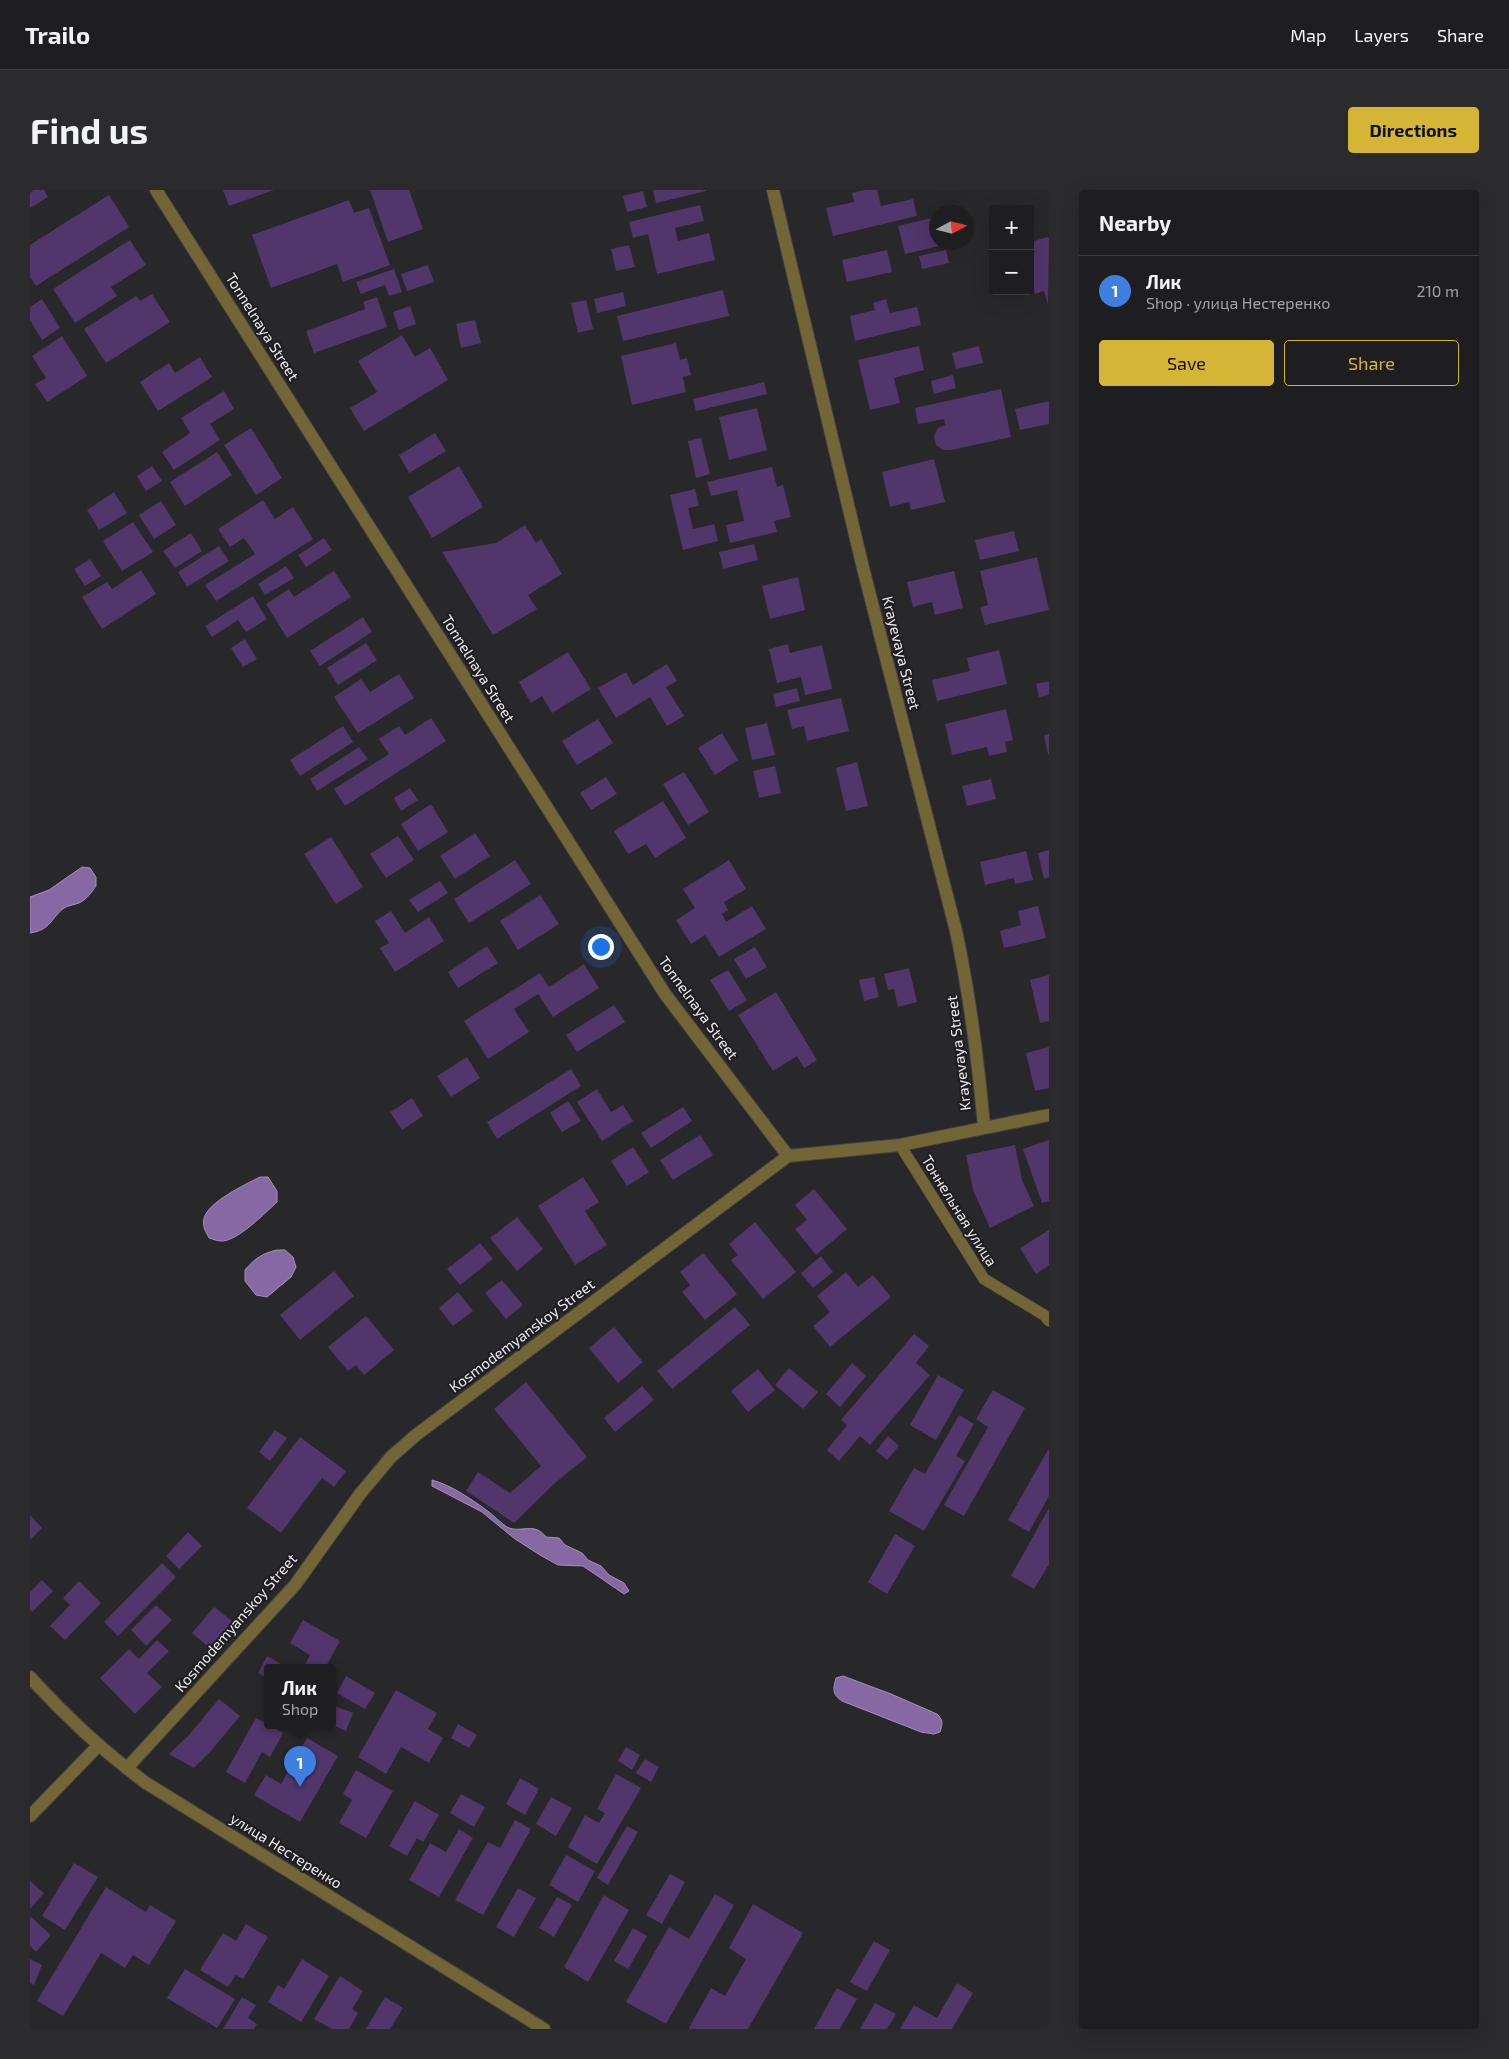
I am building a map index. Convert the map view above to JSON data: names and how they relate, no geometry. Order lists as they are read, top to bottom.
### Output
{
  "streets": {
    "street": [
      "Tonnelnaya Street",
      "Krayevaya Street",
      "Kosmodemyanskoy Street",
      "улица Нестеренко"
    ],
    "lane": ["Тоннельная улица"]
  },
  "crossings": [
    ["Tonnelnaya Street", "Kosmodemyanskoy Street"],
    ["Kosmodemyanskoy Street", "улица Нестеренко"]
  ],
  "north": "right",
  "page": {
    "header": "Trailo",
    "nav": ["Map", "Layers", "Share"],
    "buttons": [
      "Directions",
      ["Save", "Share"]
    ],
    "title": "Find us",
    "heading": "Nearby",
    "map_buttons": ["+", "−"],
    "list": [
      {
        "mark": "1",
        "name": "Лик",
        "note": "Shop · улица Нестеренко",
        "value": "210 m"
      }
    ],
    "popup": ["Лик", "Shop"],
    "pins": "1"
  }
}
